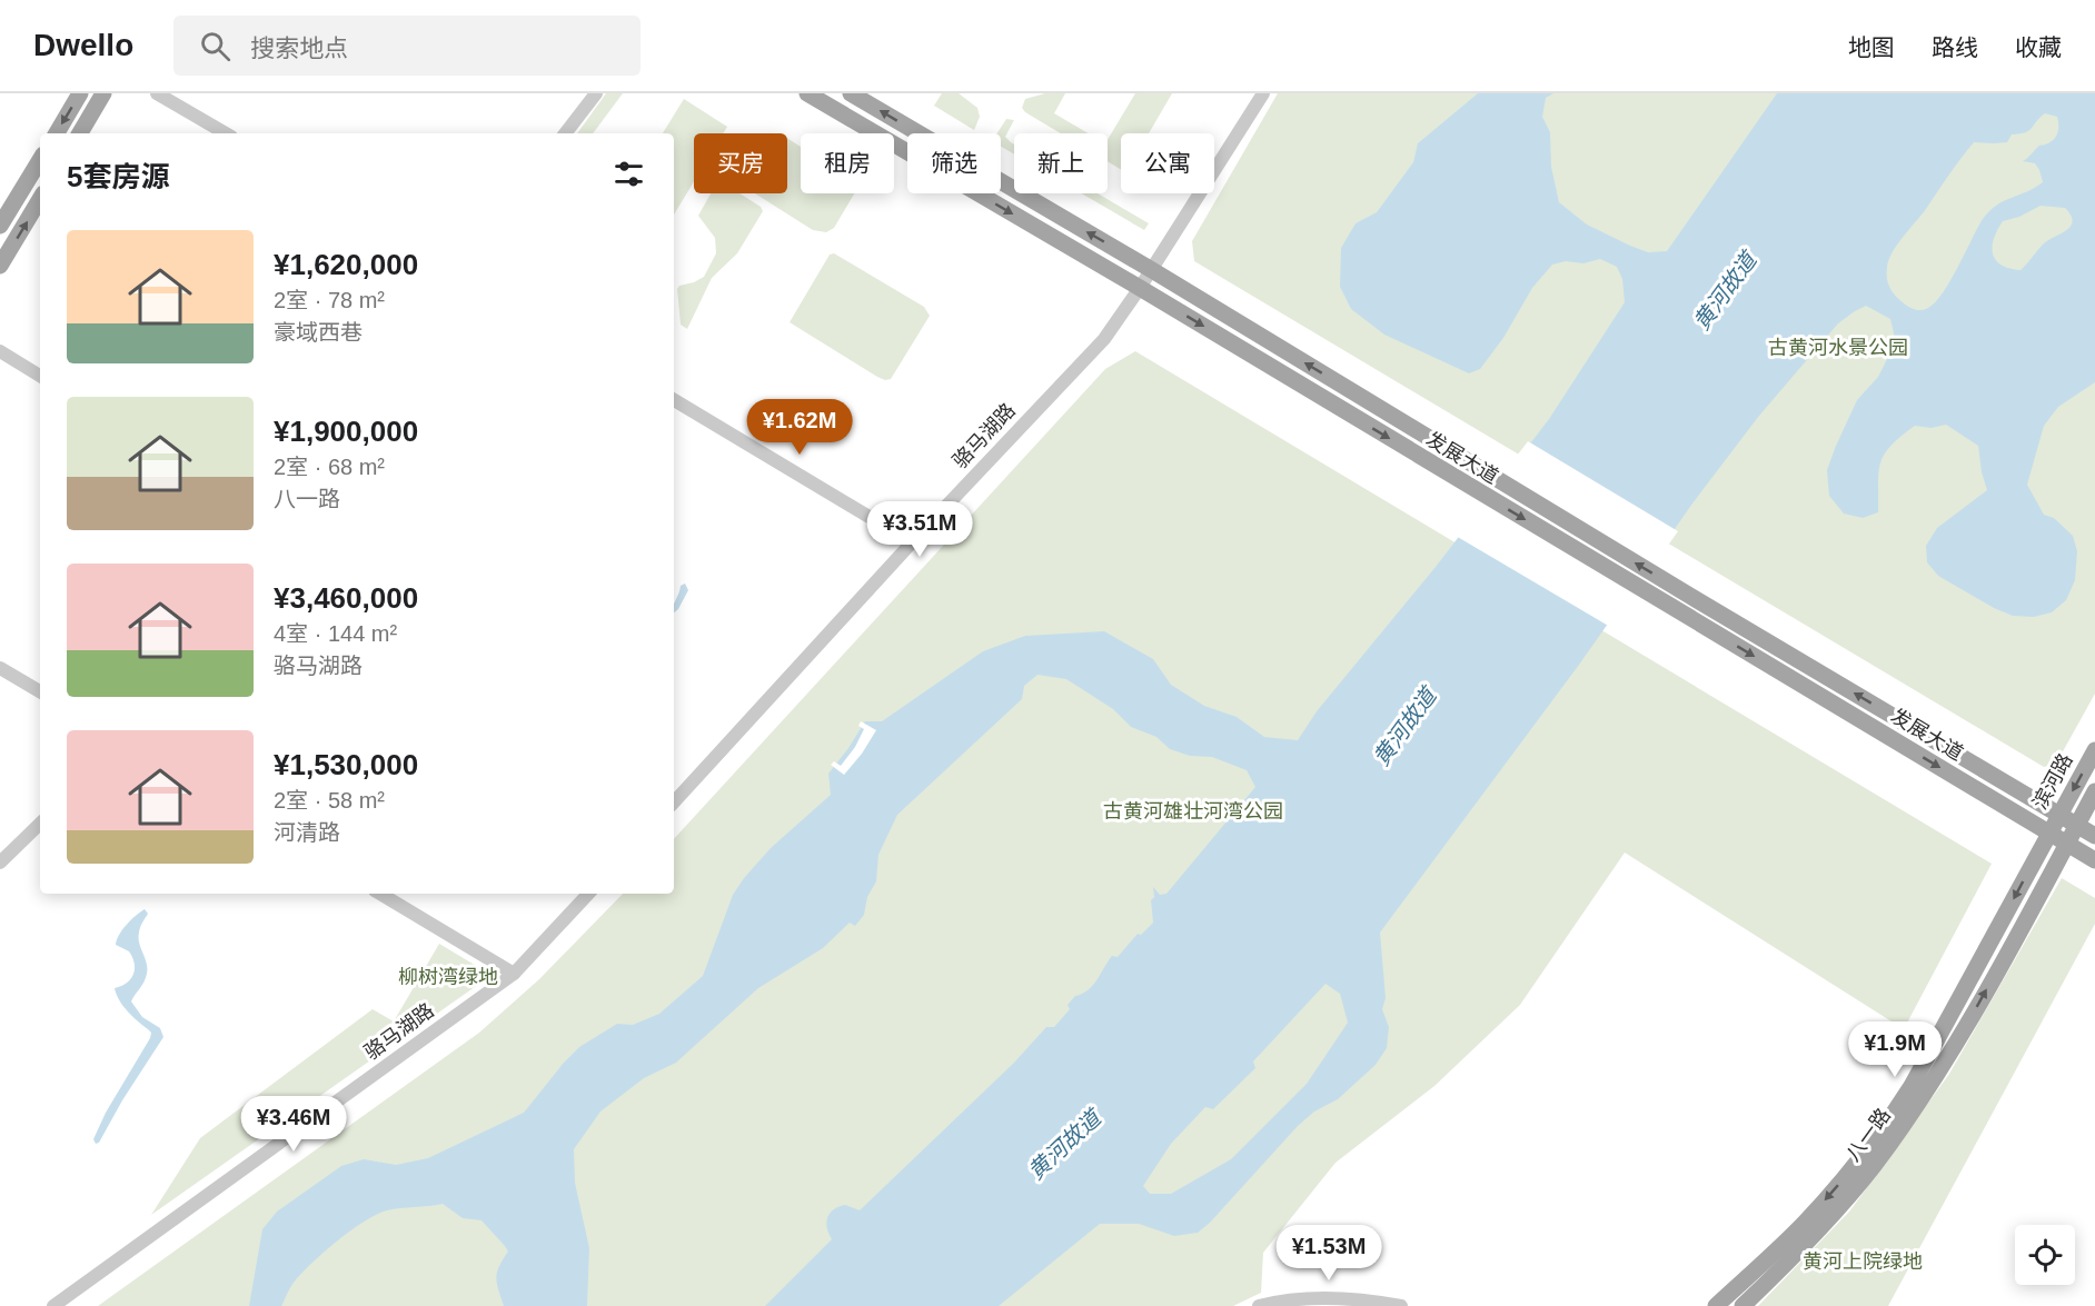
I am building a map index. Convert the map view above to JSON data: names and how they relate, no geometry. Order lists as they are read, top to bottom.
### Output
{
  "streets": {
    "main road": ["发展大道", "滨河路", "八一路"],
    "street": ["骆马湖路"]
  },
  "crossings": [
    ["骆马湖路", "发展大道"],
    ["发展大道", "滨河路"],
    ["发展大道", "八一路"],
    ["滨河路", "八一路"]
  ],
  "water": ["黄河故道"],
  "parks": [
    "古黄河水景公园",
    "古黄河雄壮河湾公园",
    "柳树湾绿地",
    "黄河上院绿地"
  ],
  "page": {
    "header": "Dwello",
    "search": "搜索地点",
    "nav": ["地图", "路线", "收藏"],
    "chip": [
      "买房",
      "租房",
      "筛选",
      "新上",
      "公寓"
    ],
    "heading": "5套房源",
    "list": [
      {
        "name": "¥1,620,000",
        "note": "2室 · 78 m² · 豪域西巷"
      },
      {
        "name": "¥1,900,000",
        "note": "2室 · 68 m² · 八一路"
      },
      {
        "name": "¥3,460,000",
        "note": "4室 · 144 m² · 骆马湖路"
      },
      {
        "name": "¥1,530,000",
        "note": "2室 · 58 m² · 河清路"
      }
    ],
    "price": [
      "¥1.62M",
      "¥3.51M",
      "¥1.9M",
      "¥3.46M",
      "¥1.53M"
    ]
  }
}
